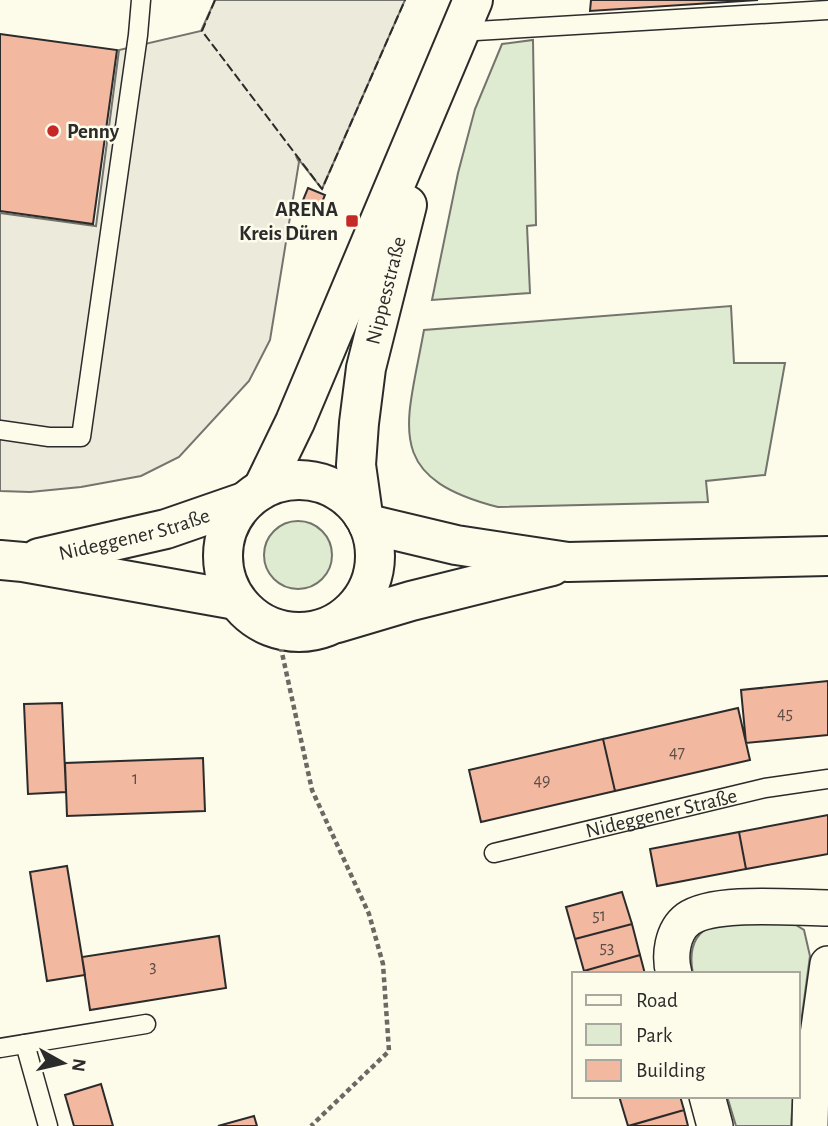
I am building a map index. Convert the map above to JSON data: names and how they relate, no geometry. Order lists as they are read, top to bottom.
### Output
{
  "streets": {
    "main road": ["Nippesstraße", "Nideggener Straße"]
  },
  "crossings": [
    ["Nippesstraße", "Nideggener Straße"]
  ],
  "places": {
    "other": ["Penny"],
    "transit": ["ARENA Kreis Düren"]
  },
  "house_numbers": [
    "45",
    "47",
    "1",
    "49",
    "51",
    "53",
    "3"
  ],
  "legend": ["Road", "Park", "Building"],
  "north": "right"
}
